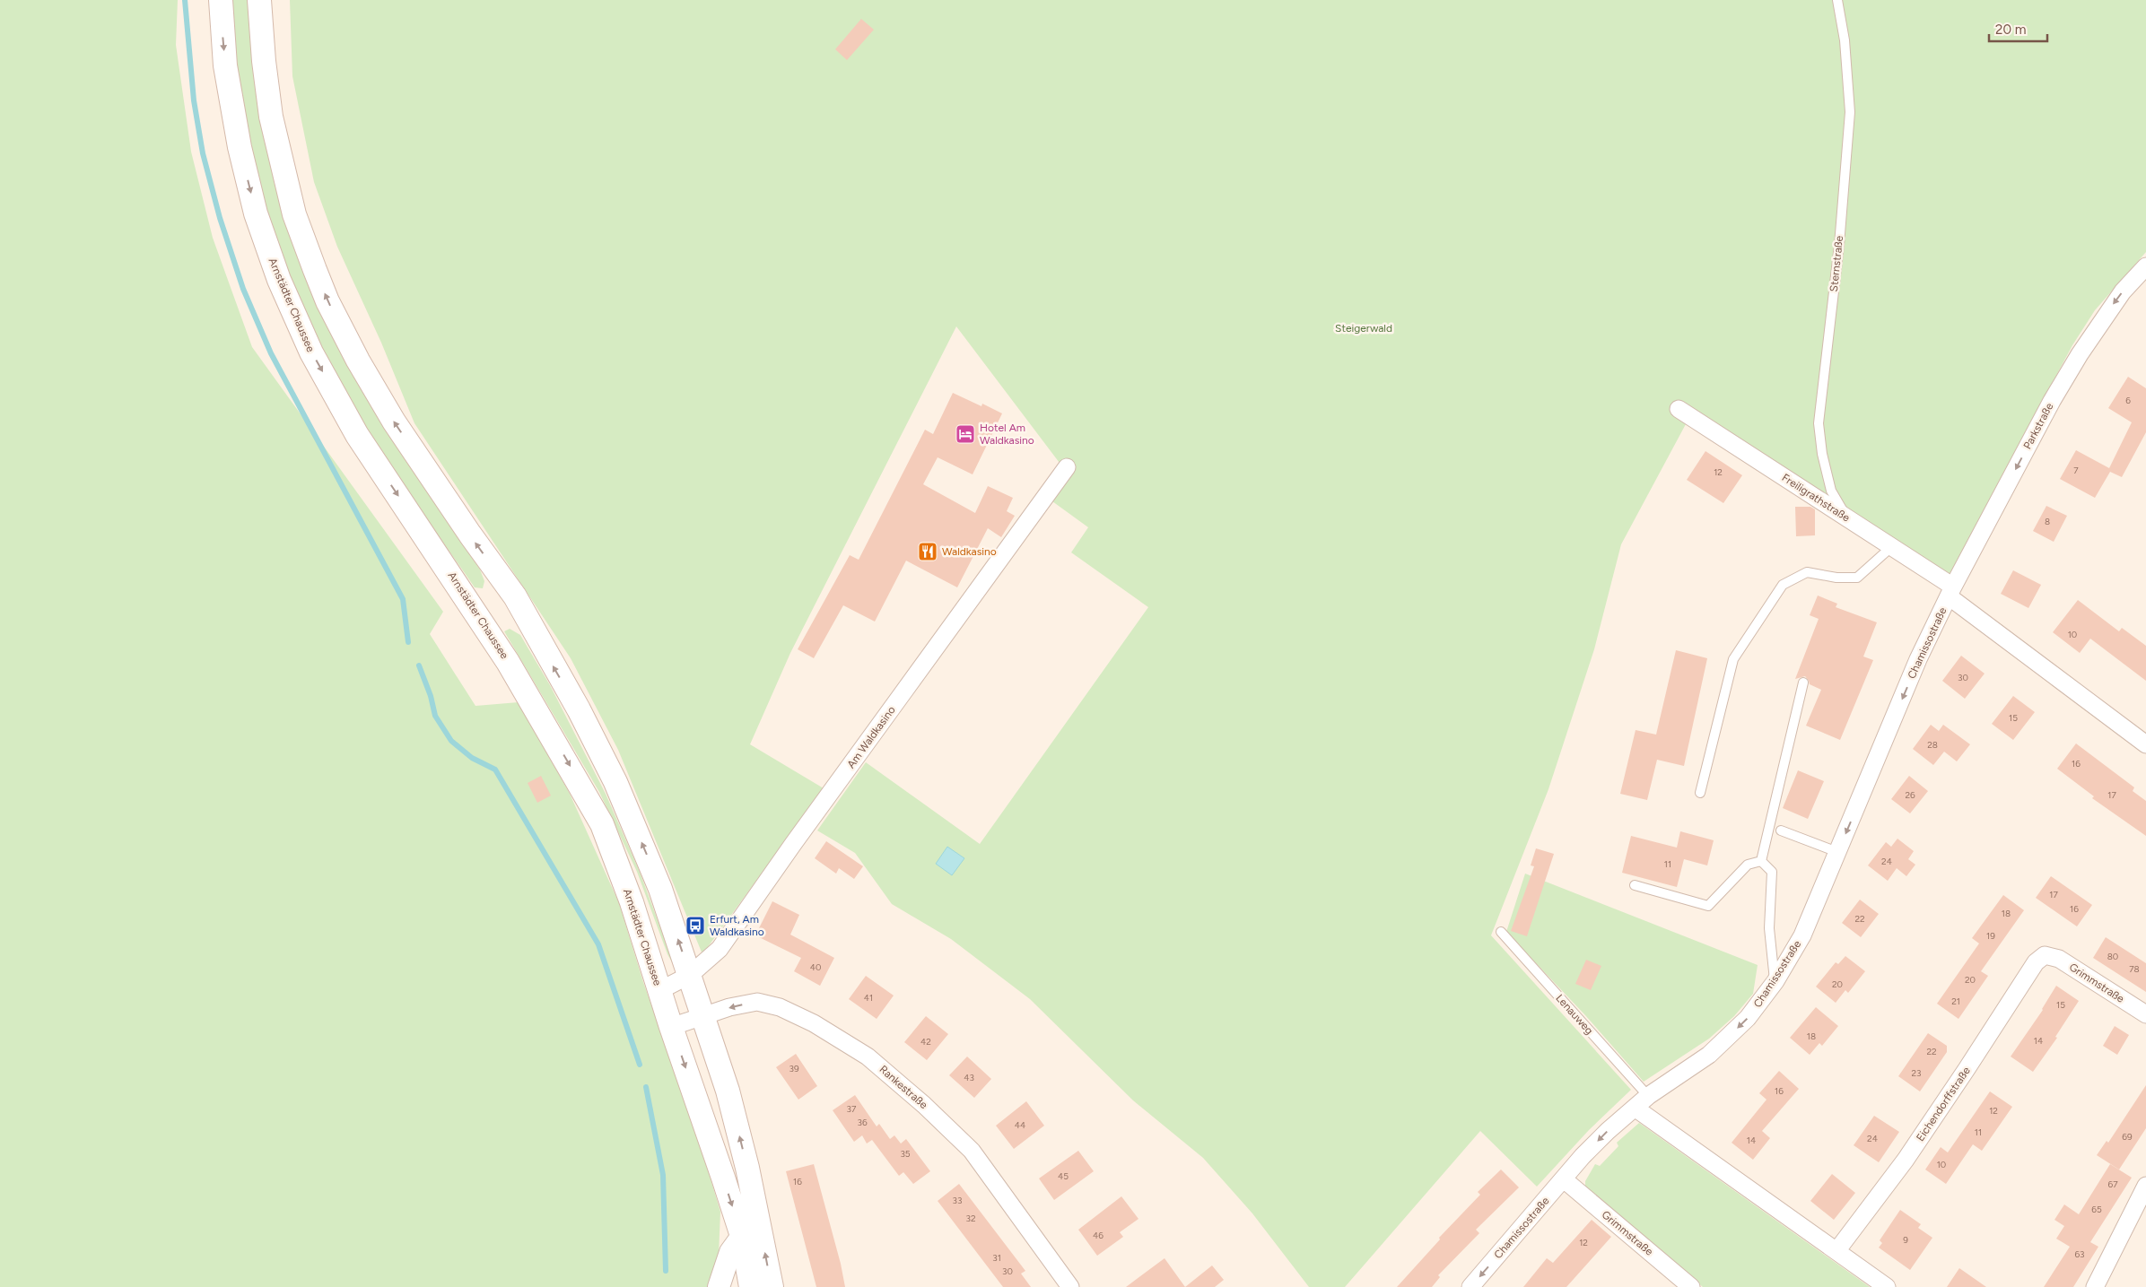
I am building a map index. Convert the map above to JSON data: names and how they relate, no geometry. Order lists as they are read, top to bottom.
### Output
{
  "streets": {
    "main road": ["Arnstädter Chaussee"],
    "street": [
      "Parkstraße",
      "Freiligrathstraße",
      "Chamissostraße",
      "Am Waldkasino",
      "Grimmstraße",
      "Rankestraße",
      "Eichendorffstraße"
    ],
    "lane": ["Sternstraße", "Lenauweg"]
  },
  "crossings": [
    ["Sternstraße", "Freiligrathstraße"],
    ["Arnstädter Chaussee", "Am Waldkasino"],
    ["Arnstädter Chaussee", "Rankestraße"],
    ["Parkstraße", "Freiligrathstraße"],
    ["Parkstraße", "Chamissostraße"],
    ["Freiligrathstraße", "Chamissostraße"],
    ["Chamissostraße", "Grimmstraße"],
    ["Chamissostraße", "Lenauweg"],
    ["Grimmstraße", "Eichendorffstraße"]
  ],
  "one_way": ["Parkstraße", "Chamissostraße", "Rankestraße"],
  "parks": ["Steigerwald"],
  "places": {
    "hotel": ["Hotel Am Waldkasino"],
    "restaurant": ["Waldkasino"],
    "bus stop": ["Erfurt, Am Waldkasino"]
  },
  "house_numbers": [
    "6",
    "7",
    "12",
    "8",
    "10",
    "30",
    "15",
    "28",
    "16",
    "26",
    "17",
    "24",
    "11",
    "17",
    "16",
    "18",
    "22",
    "19",
    "80",
    "40",
    "78",
    "20",
    "20",
    "41",
    "21",
    "15",
    "18",
    "14",
    "42",
    "22",
    "39",
    "23",
    "43",
    "16",
    "37",
    "12",
    "36",
    "44",
    "11",
    "69",
    "24",
    "14",
    "35",
    "10",
    "45",
    "16",
    "67",
    "33",
    "65",
    "32",
    "46",
    "9",
    "12",
    "63",
    "31",
    "30"
  ],
  "scale_bar": "20 m"
}
